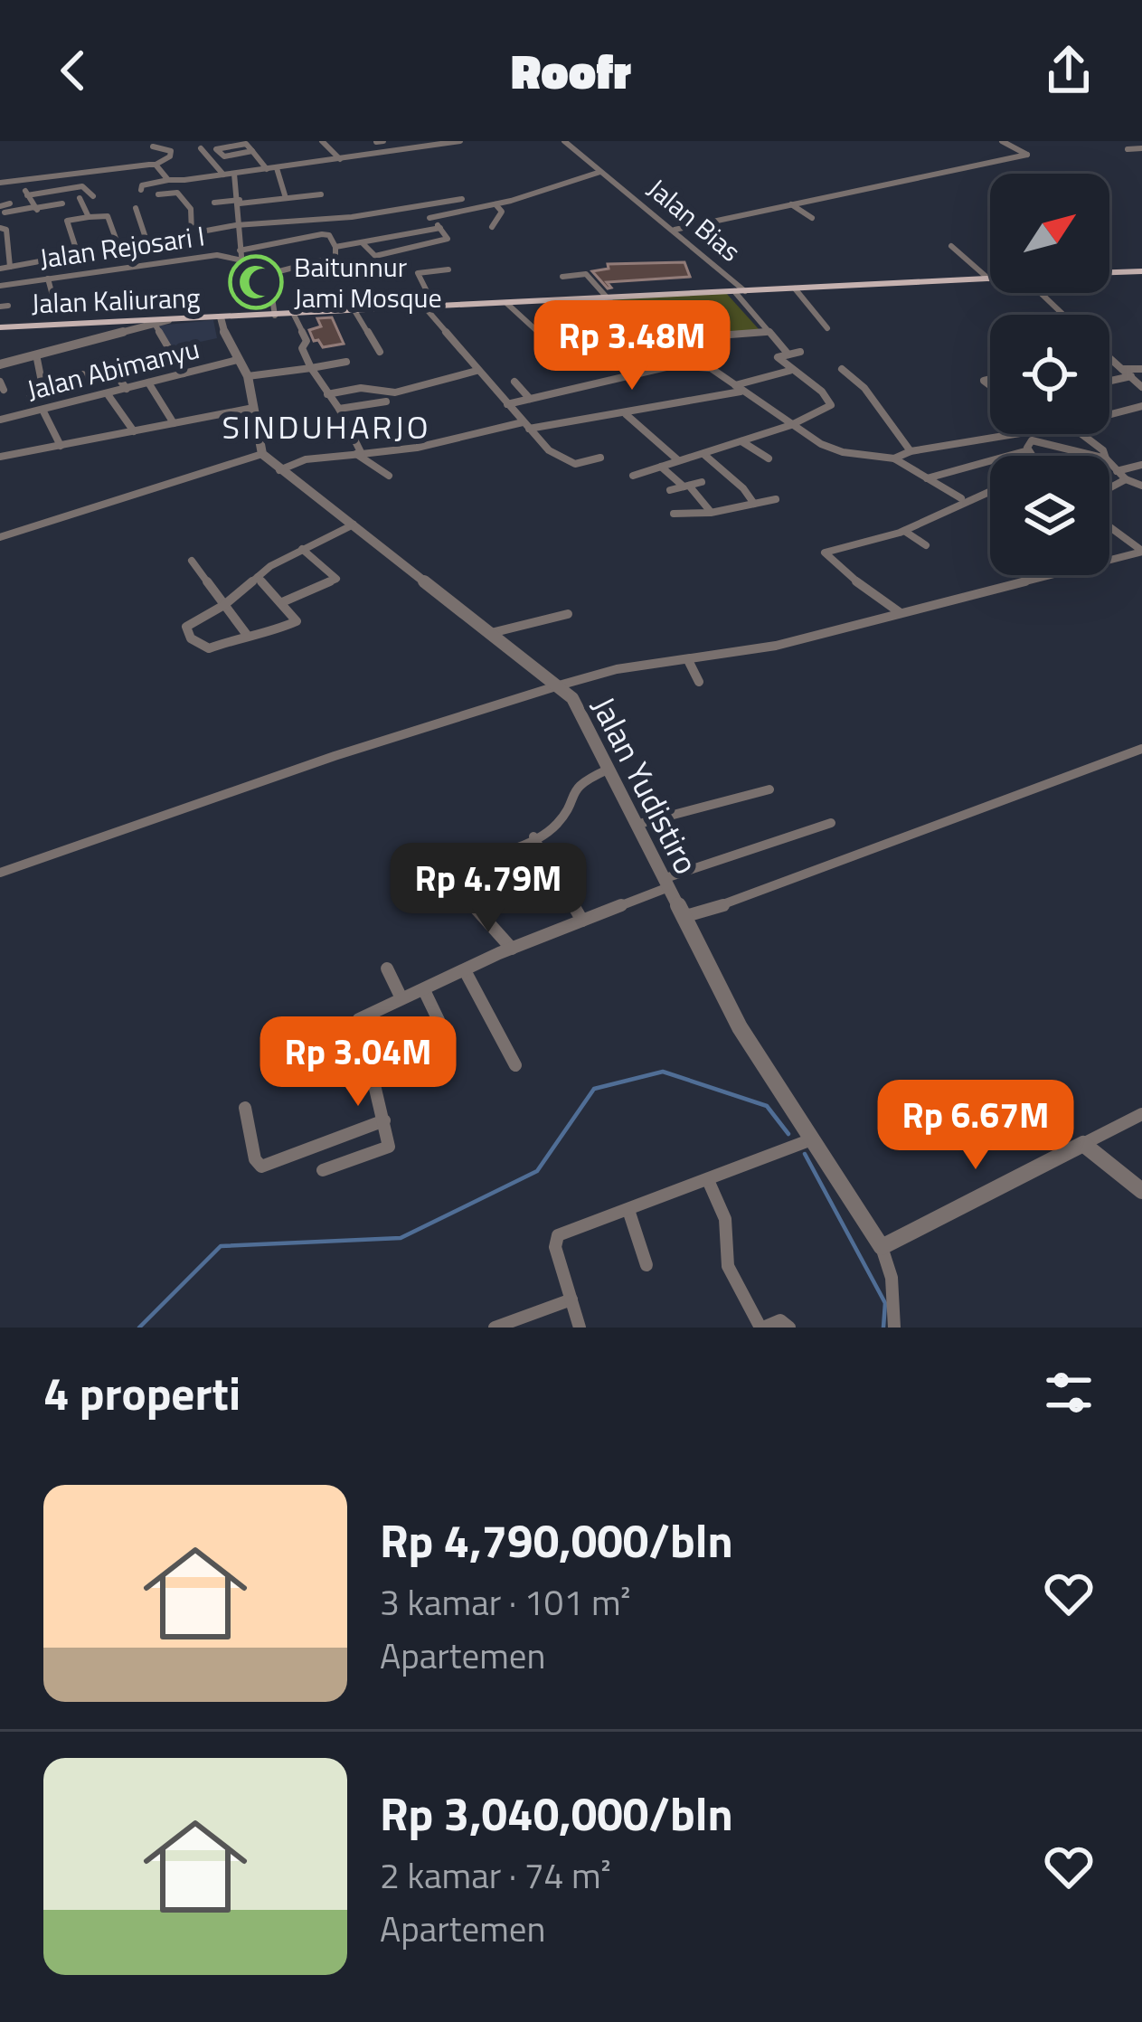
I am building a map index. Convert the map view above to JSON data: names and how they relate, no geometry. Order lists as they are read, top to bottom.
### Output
{
  "streets": {
    "main road": ["Jalan Kaliurang"],
    "street": [
      "Jalan Bias",
      "Jalan Rejosari I",
      "Jalan Abimanyu",
      "Jalan Yudistiro"
    ]
  },
  "crossings": [
    ["Jalan Bias", "Jalan Kaliurang"]
  ],
  "districts": ["SINDUHARJO"],
  "places": {
    "mosque": ["Baitunnur Jami Mosque"]
  },
  "north": "top right",
  "page": {
    "header": "Roofr",
    "price": [
      "Rp 3.48M",
      "Rp 4.79M",
      "Rp 3.04M",
      "Rp 6.67M"
    ],
    "heading": "4 properti",
    "list": [
      {
        "name": "Rp 4,790,000/bln",
        "note": "3 kamar · 101 m² · Apartemen"
      },
      {
        "name": "Rp 3,040,000/bln",
        "note": "2 kamar · 74 m² · Apartemen"
      }
    ]
  }
}
